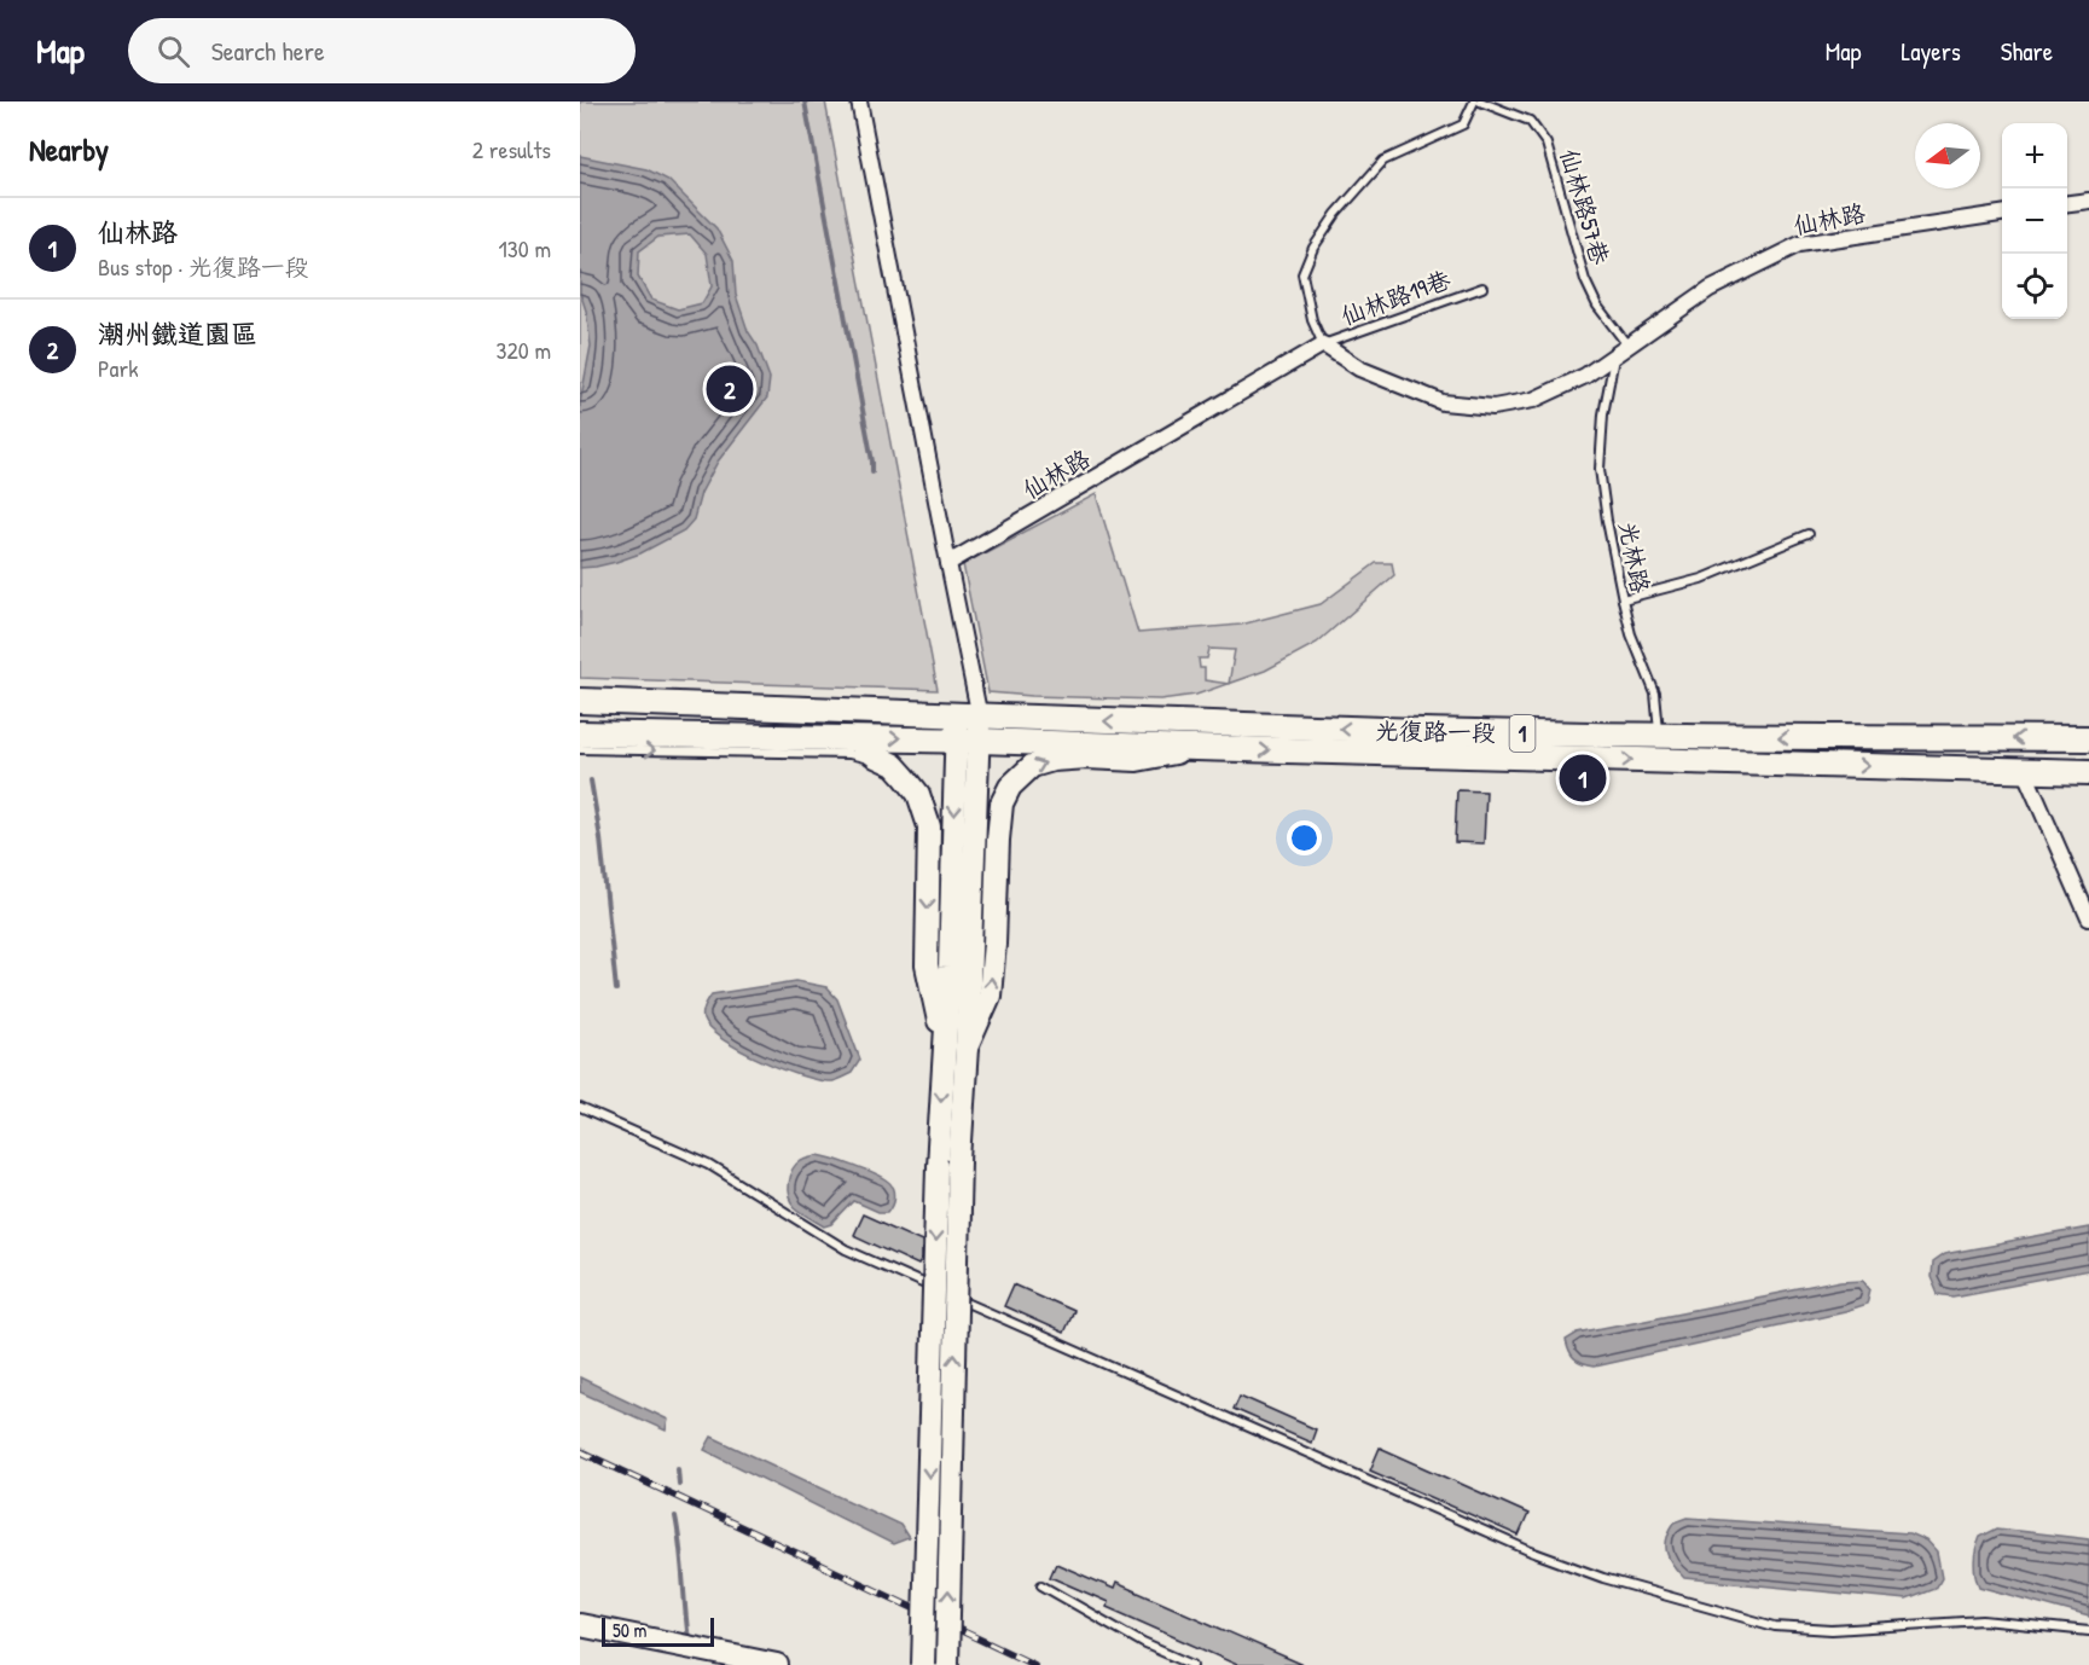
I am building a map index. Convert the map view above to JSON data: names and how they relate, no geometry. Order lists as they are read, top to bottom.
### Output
{
  "streets": {
    "main road": ["光復路一段", "1"],
    "street": ["仙林路"],
    "lane": ["仙林路57巷", "仙林路19巷", "光林路"]
  },
  "crossings": [
    ["仙林路57巷", "仙林路"],
    ["仙林路", "仙林路19巷"],
    ["仙林路", "光林路"],
    ["光林路", "光復路一段"],
    ["光復路一段", "1"]
  ],
  "scale_bar": "50 m",
  "north": "left",
  "page": {
    "header": "Map",
    "search": "Search here",
    "nav": ["Map", "Layers", "Share"],
    "heading": ["Nearby", "2 results"],
    "map_buttons": ["+", "−"],
    "list": [
      {
        "mark": "1",
        "name": "仙林路",
        "note": "Bus stop · 光復路一段",
        "value": "130 m"
      },
      {
        "mark": "2",
        "name": "潮州鐵道園區",
        "note": "Park",
        "value": "320 m"
      }
    ],
    "pins": ["2", "1"],
    "scale": "50 m"
  }
}
